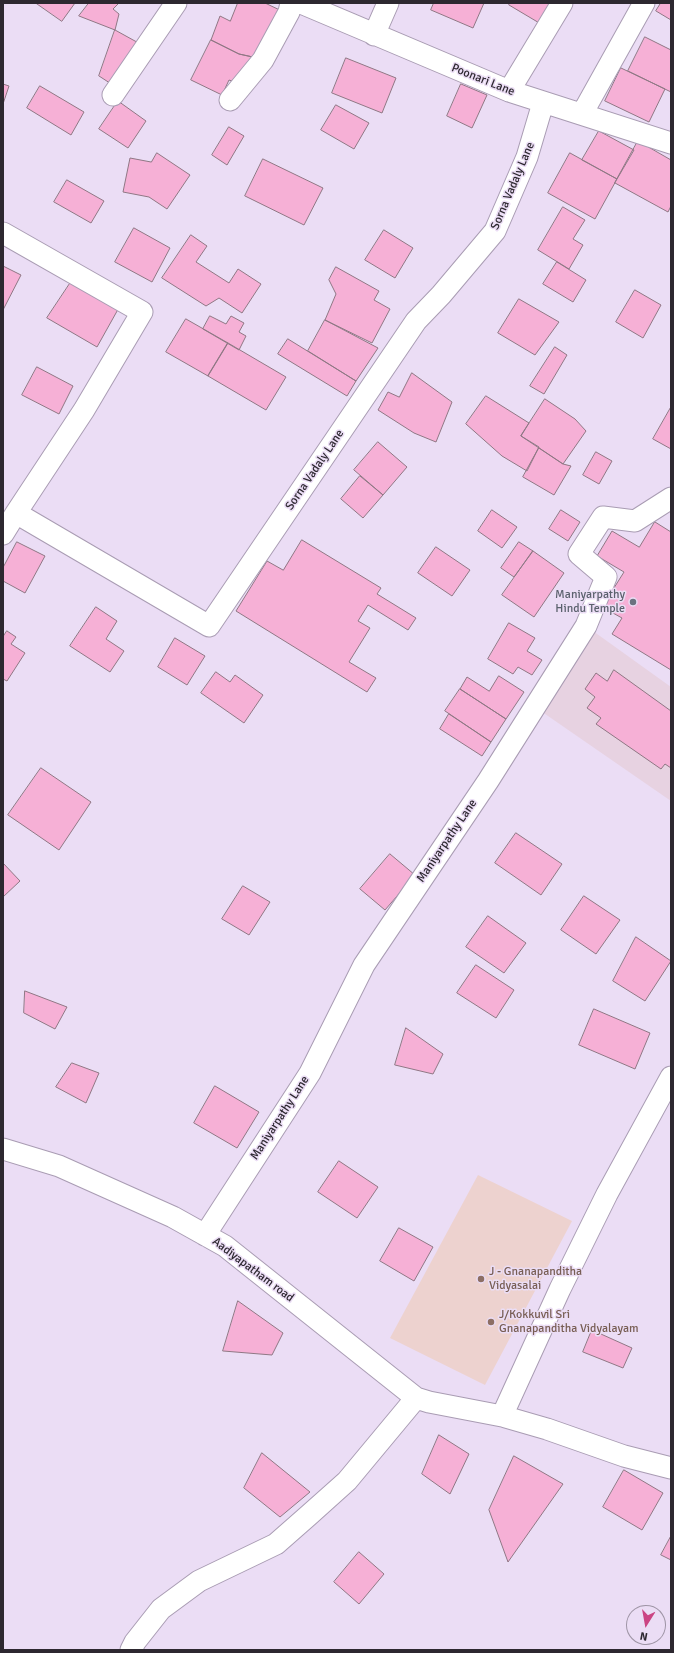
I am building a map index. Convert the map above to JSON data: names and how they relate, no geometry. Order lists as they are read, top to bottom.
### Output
{
  "streets": {
    "street": [
      "Poonari Lane",
      "Sorna Vadaly Lane",
      "Maniyarpathy Lane",
      "Aadiyapatham road"
    ]
  },
  "crossings": [
    ["Poonari Lane", "Sorna Vadaly Lane"],
    ["Maniyarpathy Lane", "Aadiyapatham road"]
  ],
  "places": ["Maniyarpathy Hindu Temple", "J - Gnanapanditha Vidyasalai", "J/Kokkuvil Sri Gnanapanditha Vidyalayam"],
  "north": "bottom"
}
